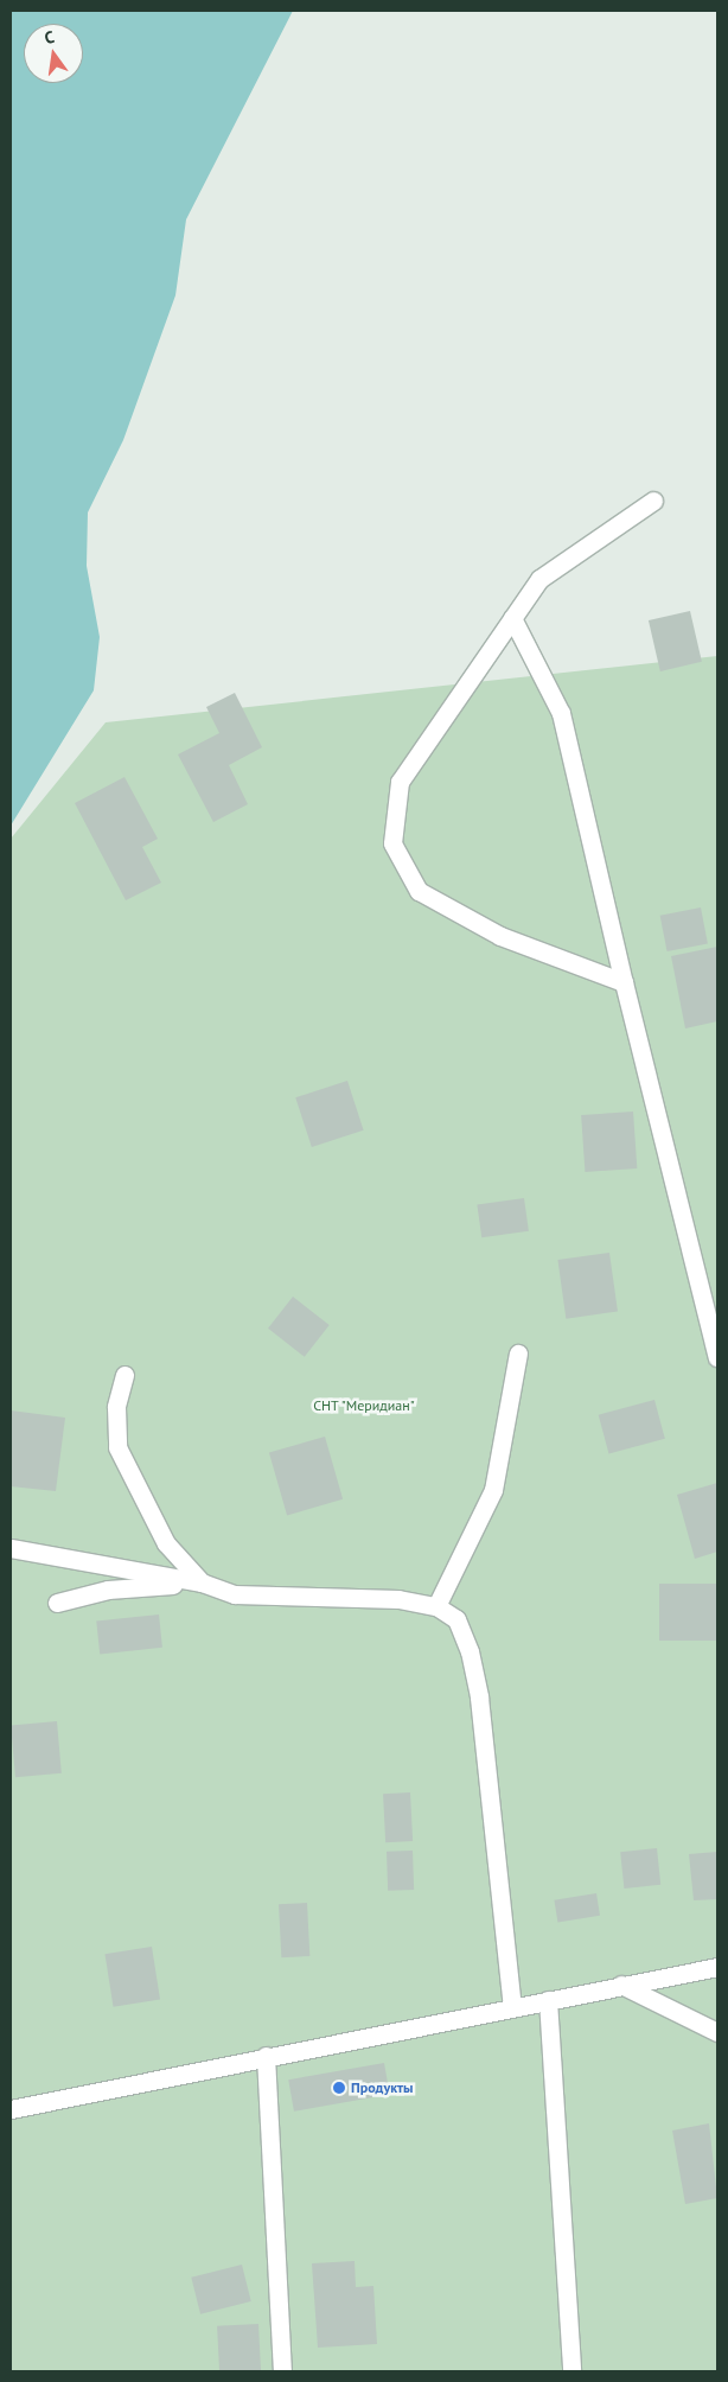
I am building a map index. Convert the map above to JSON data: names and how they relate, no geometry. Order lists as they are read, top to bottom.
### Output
{
  "parks": ["СНТ \"Меридиан\""],
  "places": ["Продукты"],
  "north": "top"
}
